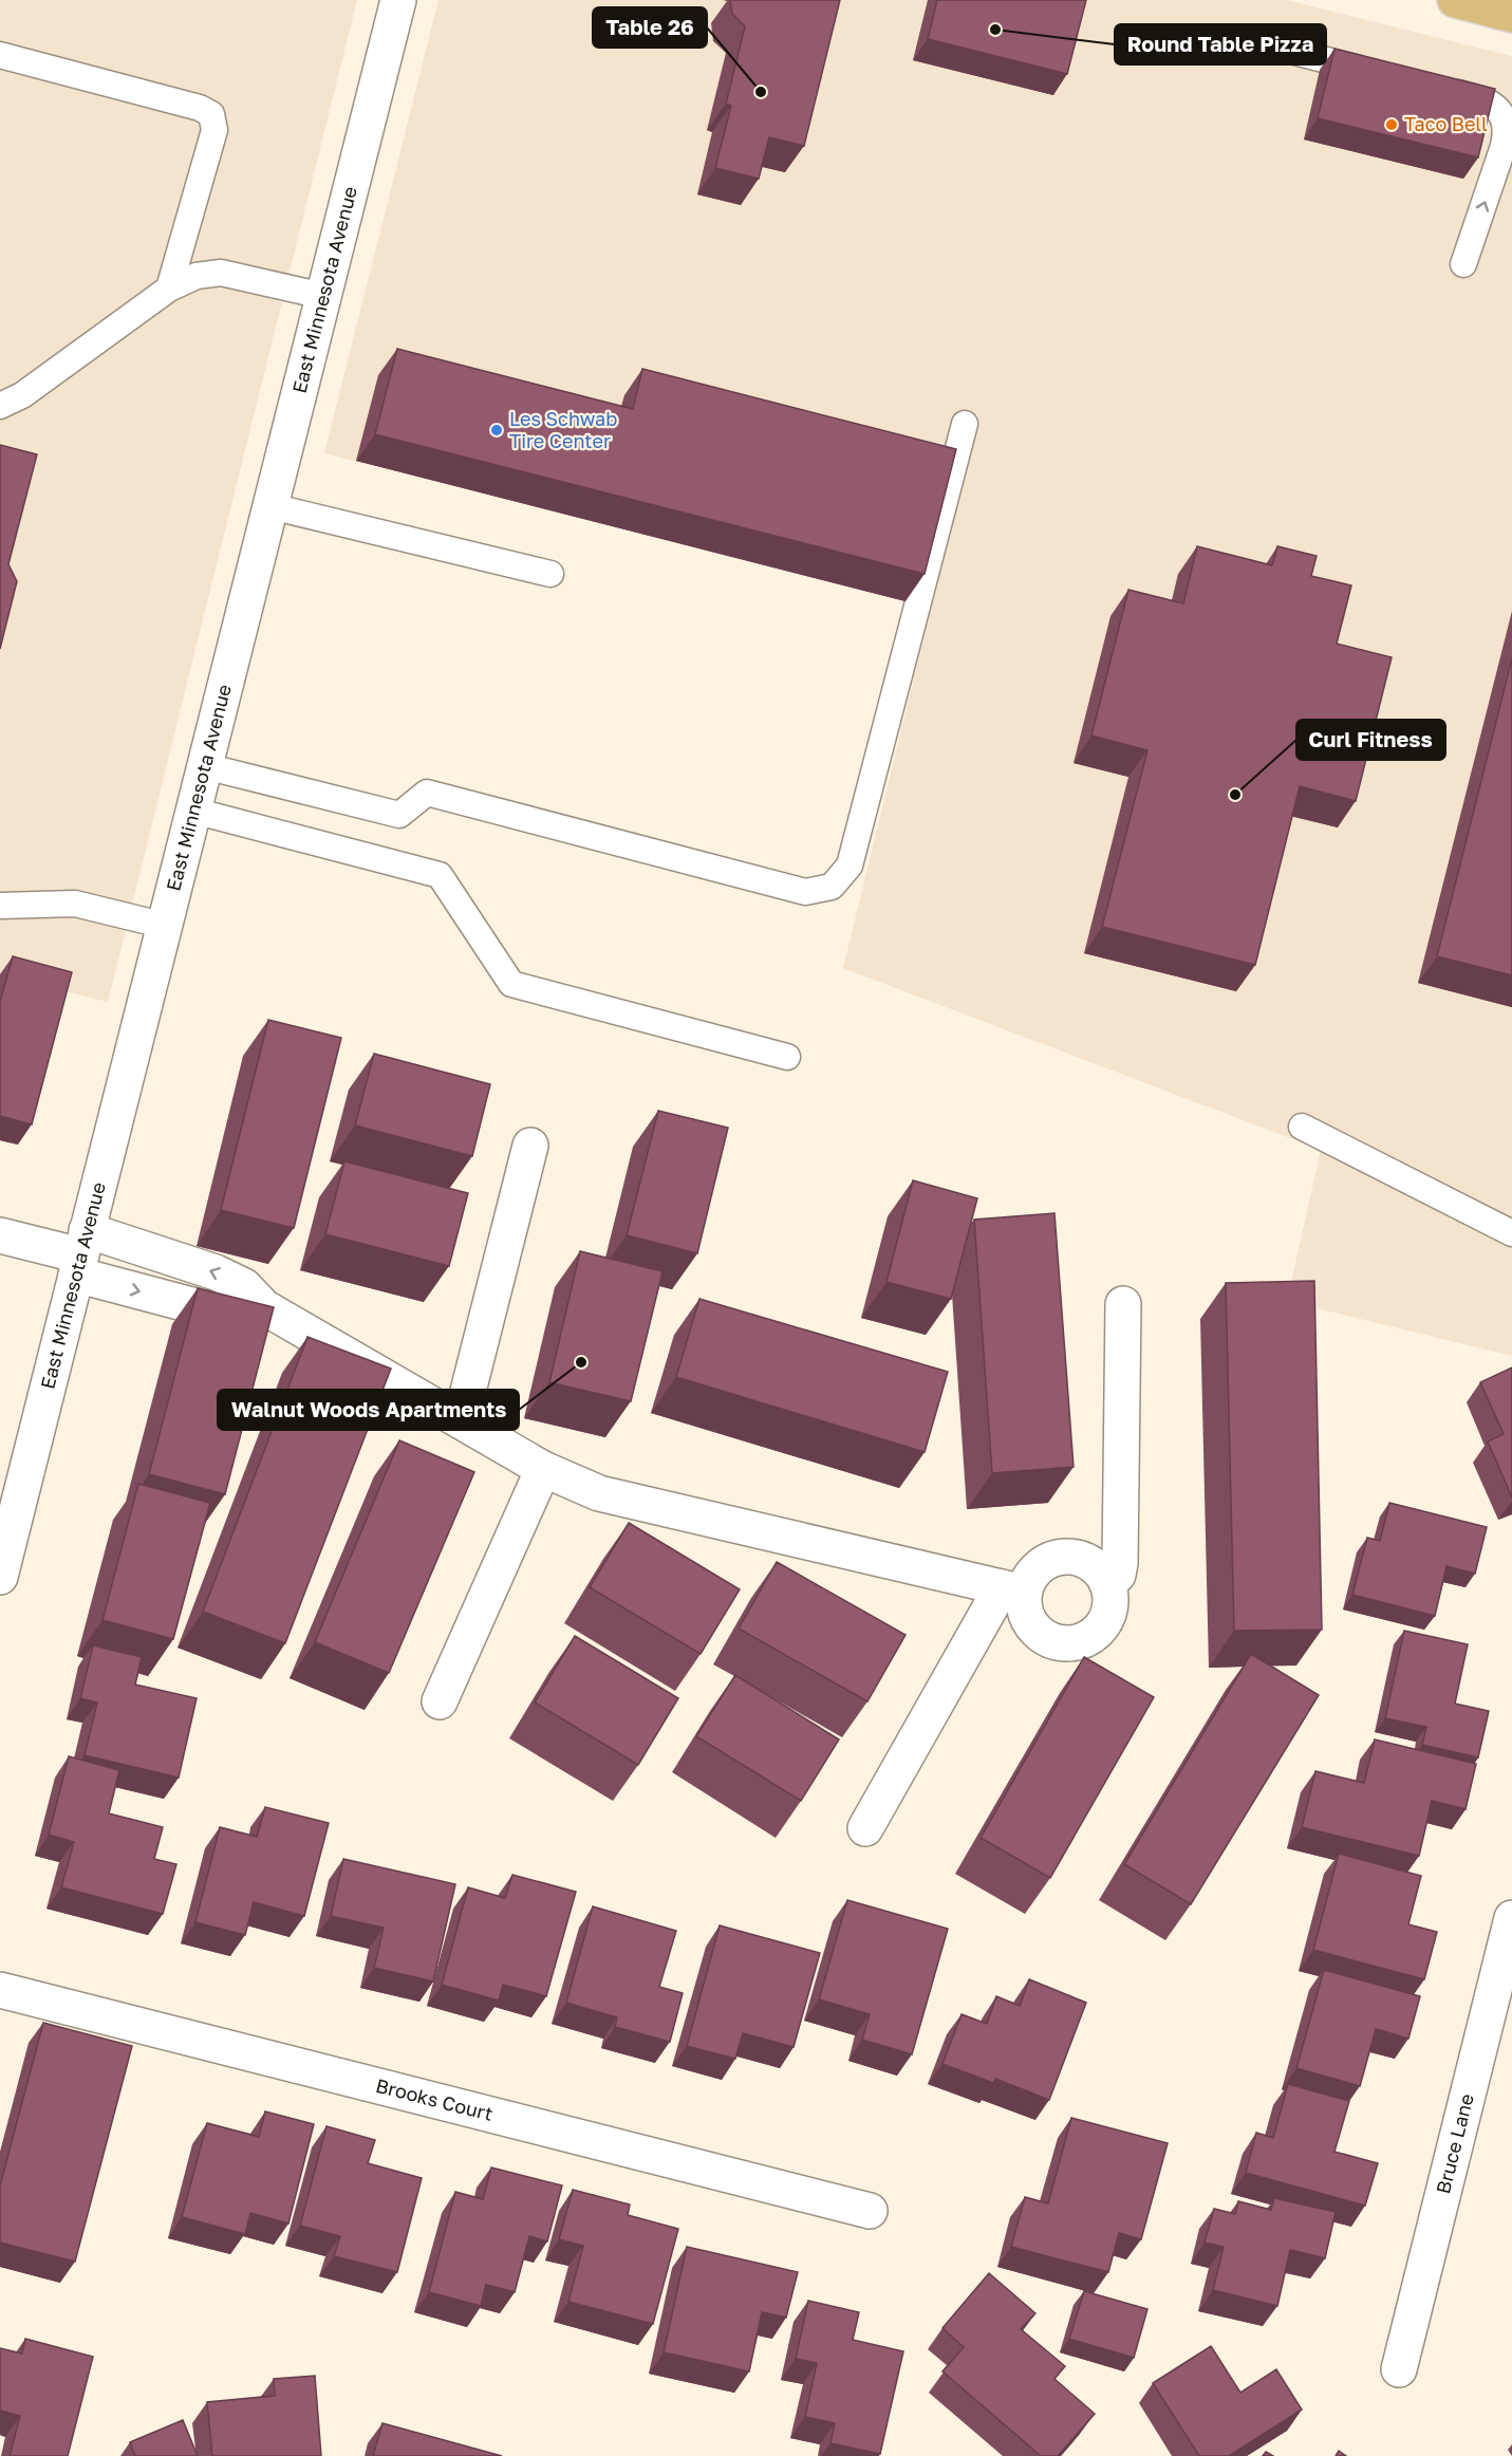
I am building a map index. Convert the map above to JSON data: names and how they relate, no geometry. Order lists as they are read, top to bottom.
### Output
{
  "streets": {
    "street": ["East Minnesota Avenue", "Brooks Court", "Bruce Lane"]
  },
  "places": [
    "Round Table Pizza",
    "Table 26",
    "Taco Bell",
    "Les Schwab Tire Center",
    "Curl Fitness",
    "Walnut Woods Apartments"
  ]
}
